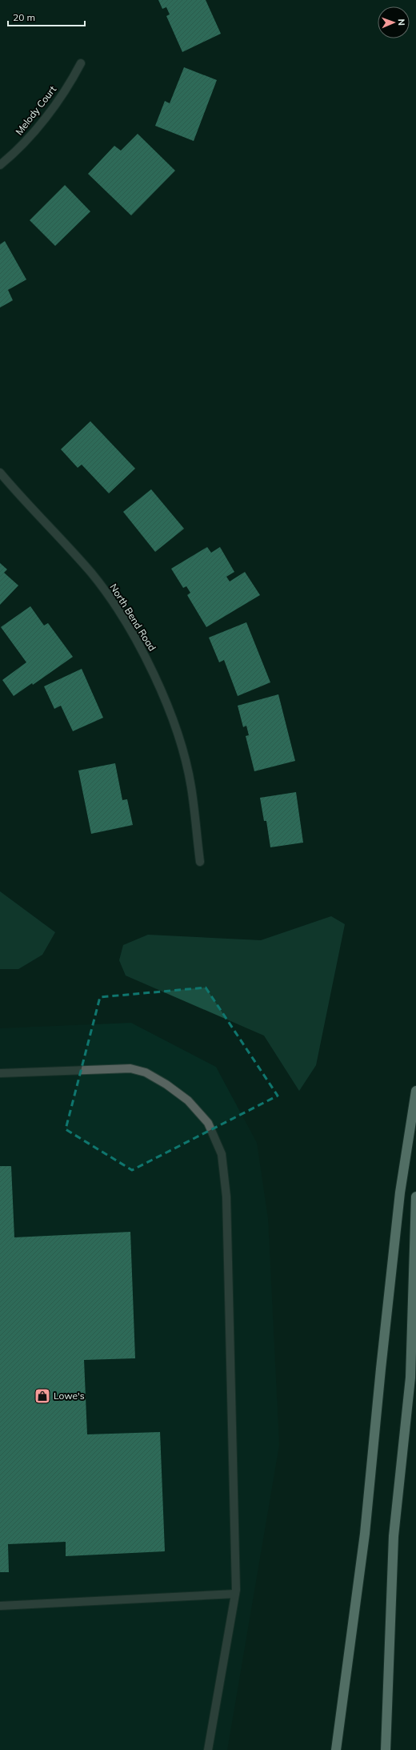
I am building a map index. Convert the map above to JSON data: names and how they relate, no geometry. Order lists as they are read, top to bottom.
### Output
{
  "streets": {
    "street": ["Melody Court", "North Bend Road"]
  },
  "places": {
    "shop": ["Lowe's"]
  },
  "scale_bar": "20 m",
  "north": "right"
}
